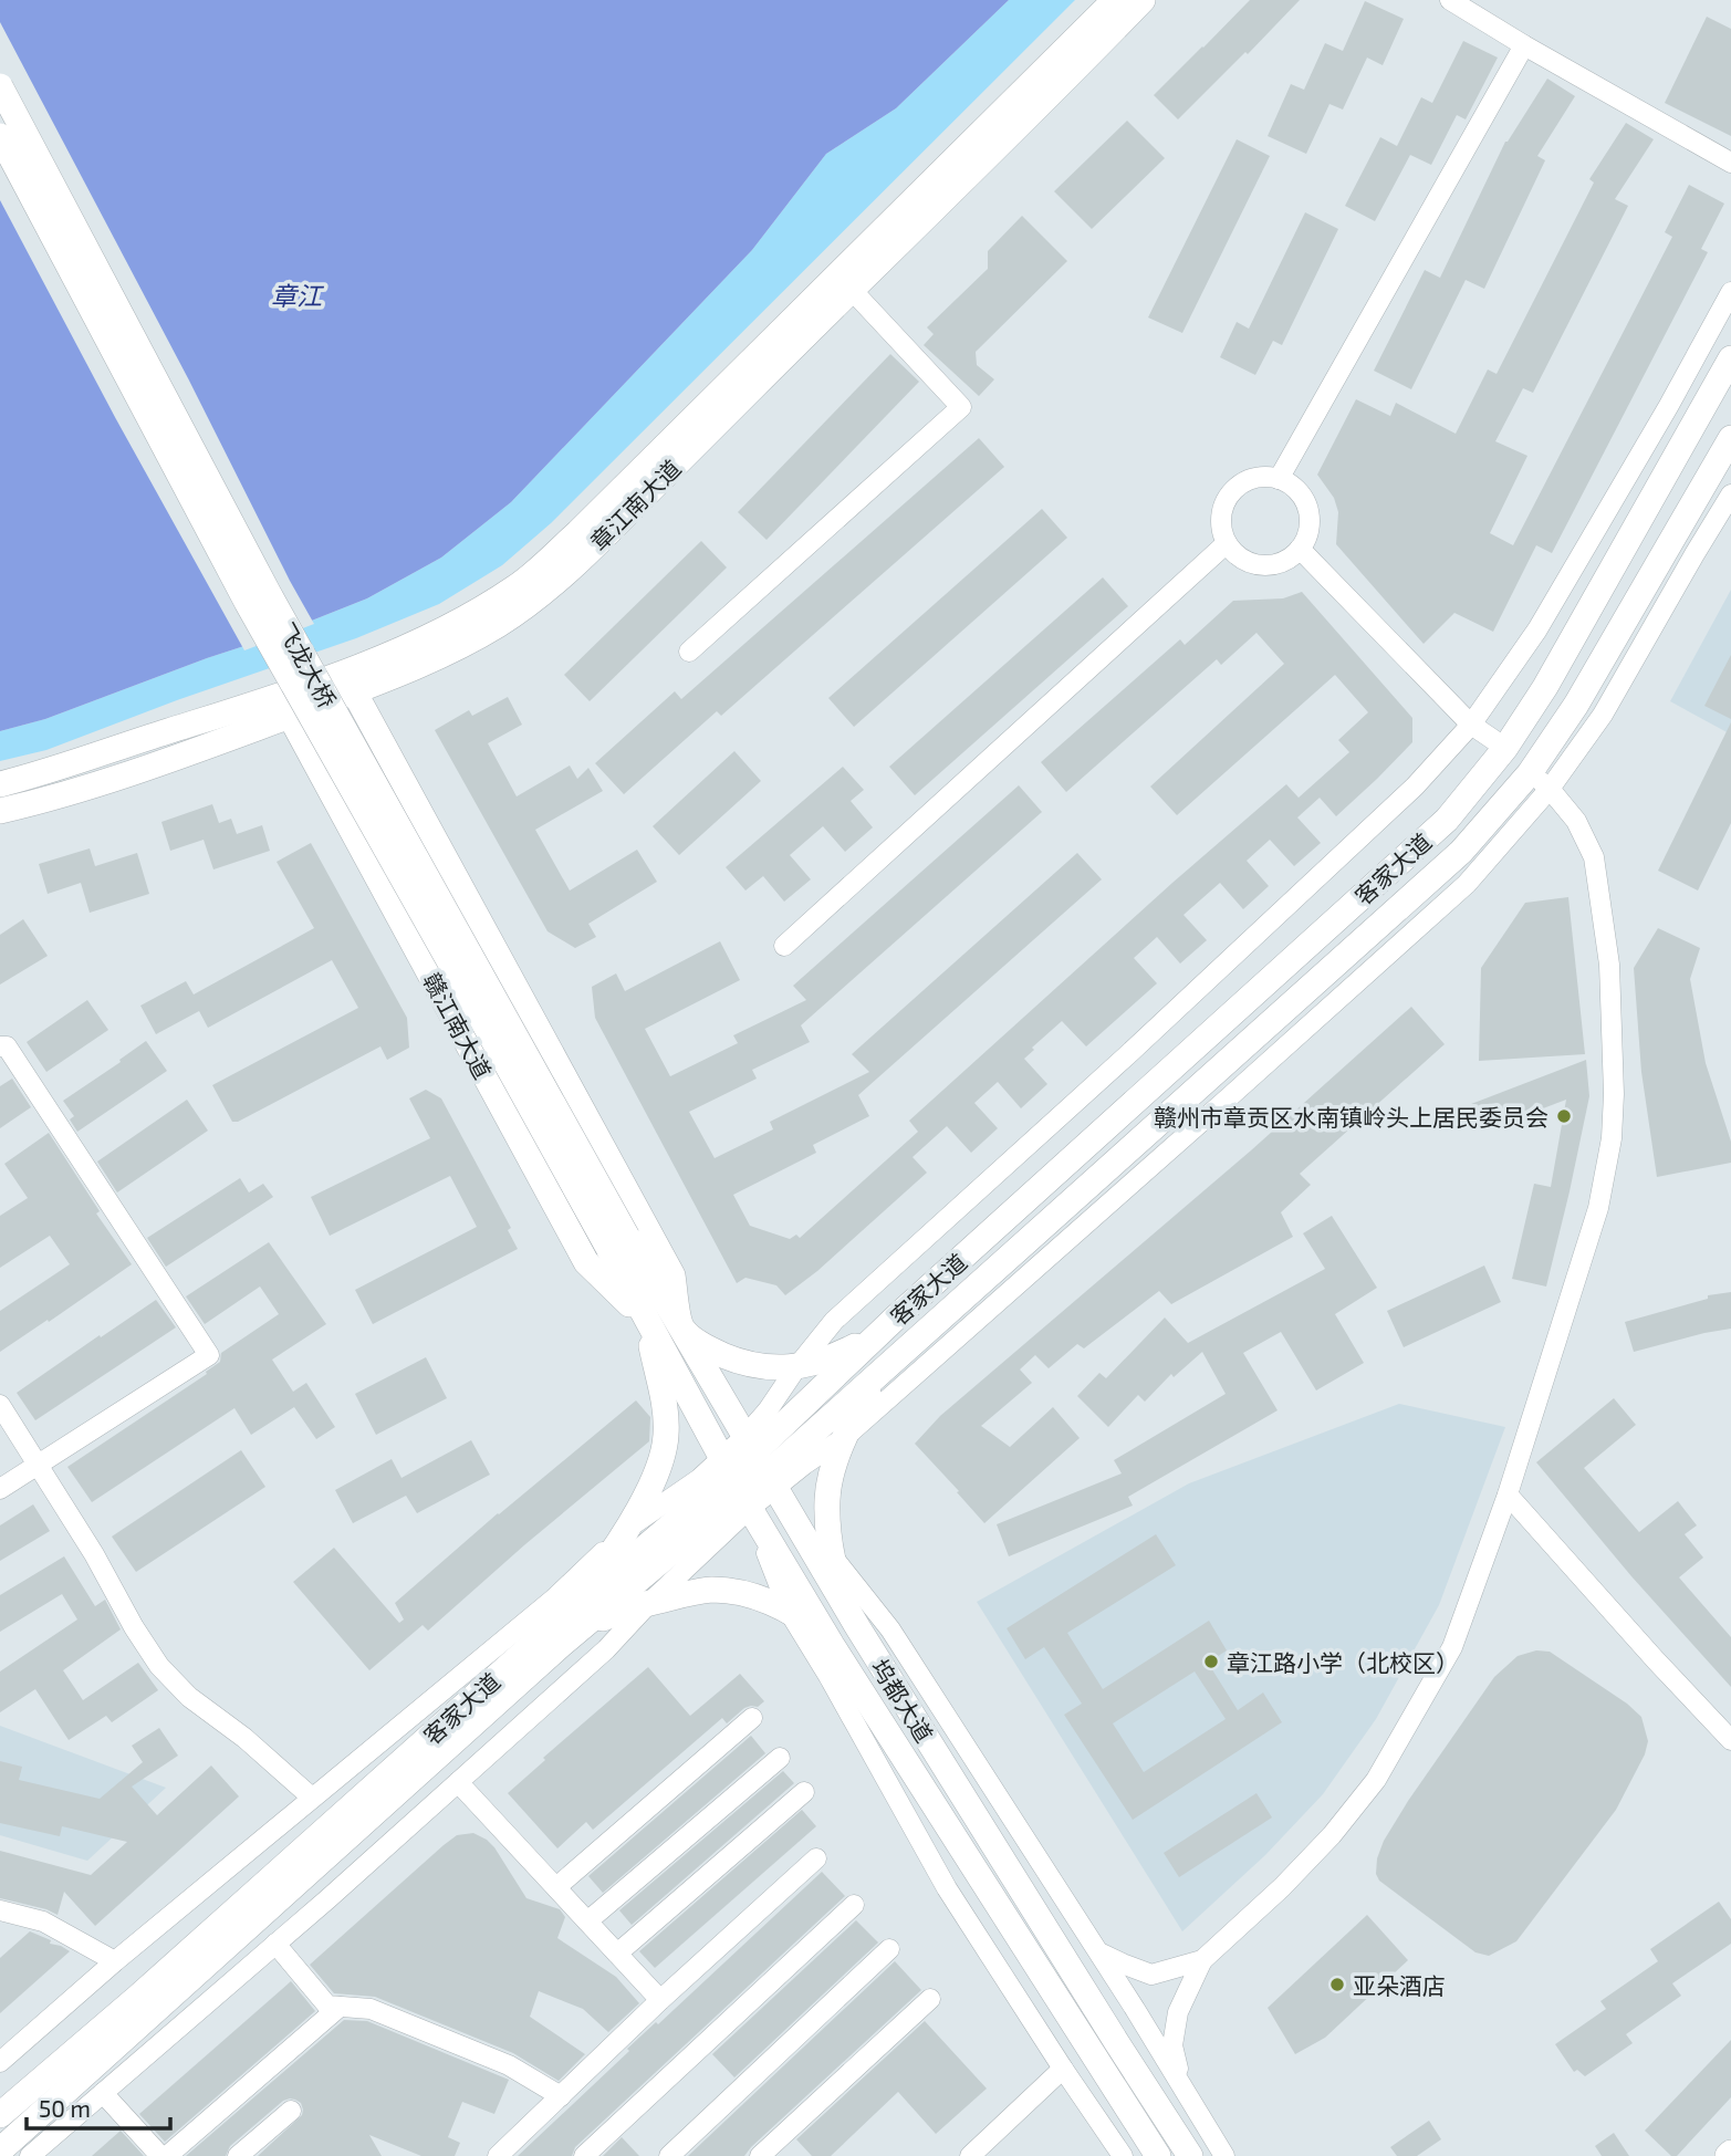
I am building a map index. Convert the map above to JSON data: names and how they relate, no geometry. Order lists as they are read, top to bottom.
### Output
{
  "streets": {
    "main road": [
      "章江南大道",
      "飞龙大桥",
      "客家大道",
      "赣江南大道",
      "坞都大道"
    ]
  },
  "crossings": [
    ["章江南大道", "赣江南大道"],
    ["飞龙大桥", "坞都大道"],
    ["客家大道", "坞都大道"],
    ["赣江南大道", "坞都大道"]
  ],
  "water": ["章江"],
  "places": ["赣州市章贡区水南镇岭头上居民委员会", "章江路小学（北校区）", "亚朵酒店"],
  "scale_bar": "50 m"
}
